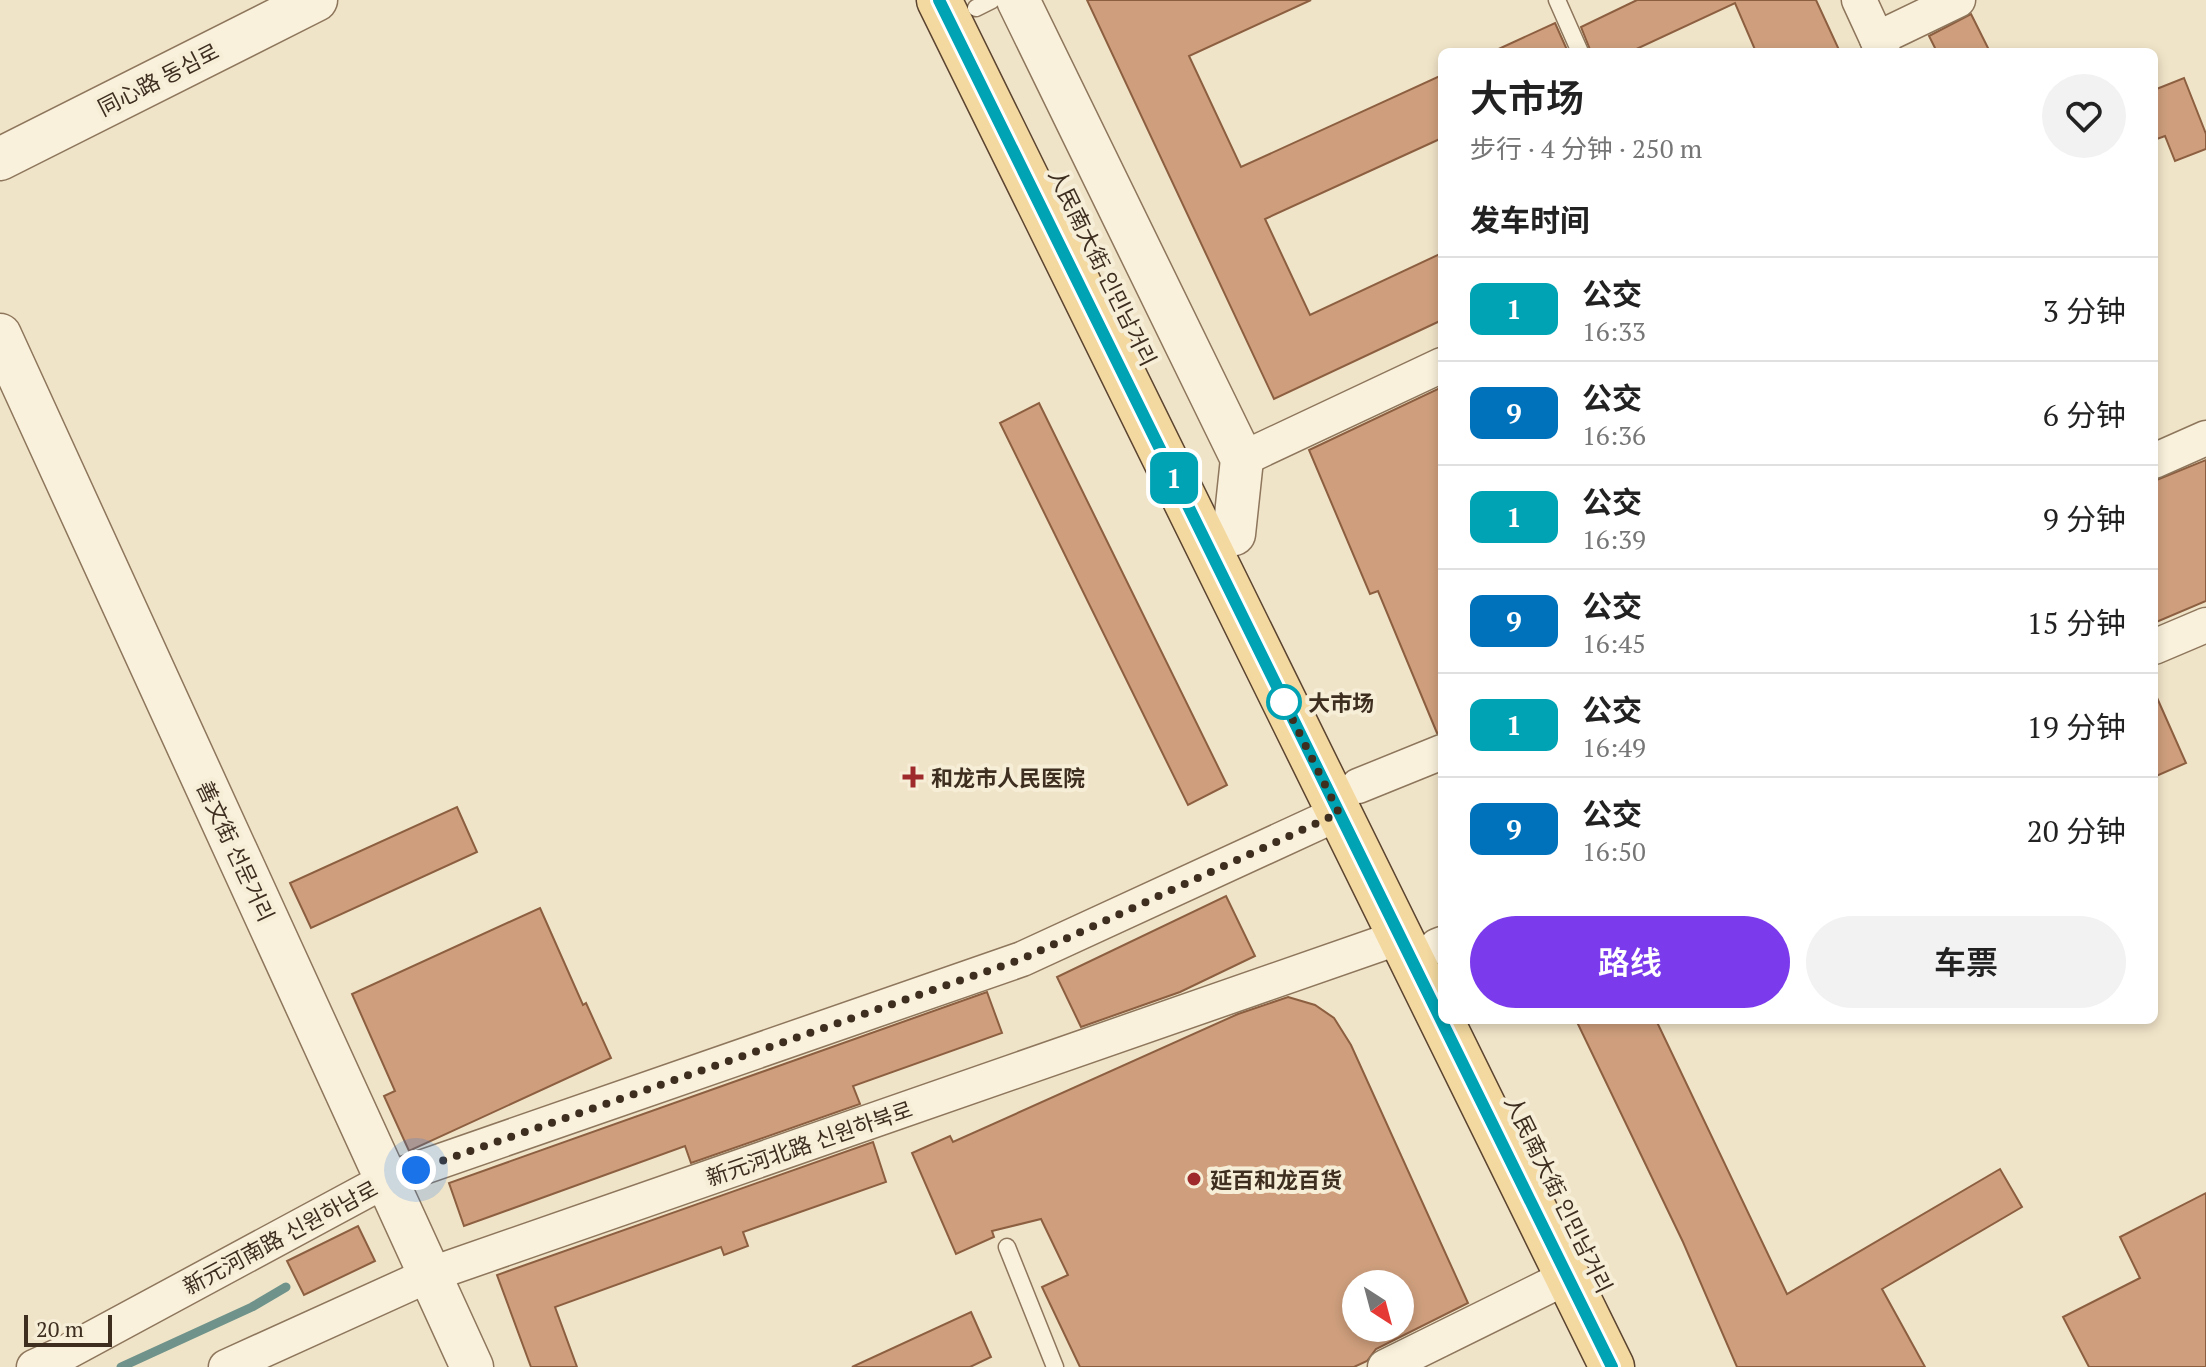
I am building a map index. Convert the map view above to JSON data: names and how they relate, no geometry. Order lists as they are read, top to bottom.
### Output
{
  "streets": {
    "main road": ["人民南大街 인민남거리"],
    "street": [
      "同心路 동심로",
      "善文街 선문거리",
      "新元河北路 신원하북로",
      "新元河南路 신원하남로"
    ]
  },
  "crossings": [
    ["人民南大街 인민남거리", "新元河北路 신원하북로"],
    ["人民南大街 인민남거리", "新元河南路 신원하남로"],
    ["善文街 선문거리", "新元河北路 신원하북로"],
    ["善文街 선문거리", "新元河南路 신원하남로"]
  ],
  "places": {
    "other": ["大市场", "延百和龙百货"],
    "health": ["和龙市人民医院"]
  },
  "lines": ["bus line 1"],
  "scale_bar": "20 m",
  "north": "bottom right",
  "page": {
    "on_map": "1",
    "heading": [
      ["大市场", "步行 · 4 分钟 · 250 m"],
      "发车时间"
    ],
    "list": [
      {
        "mark": "1",
        "name": "公交",
        "note": "16:33",
        "value": "3 分钟"
      },
      {
        "mark": "9",
        "name": "公交",
        "note": "16:36",
        "value": "6 分钟"
      },
      {
        "mark": "1",
        "name": "公交",
        "note": "16:39",
        "value": "9 分钟"
      },
      {
        "mark": "9",
        "name": "公交",
        "note": "16:45",
        "value": "15 分钟"
      },
      {
        "mark": "1",
        "name": "公交",
        "note": "16:49",
        "value": "19 分钟"
      },
      {
        "mark": "9",
        "name": "公交",
        "note": "16:50",
        "value": "20 分钟"
      }
    ],
    "buttons": ["路线", "车票"],
    "scale": "20 m"
  }
}
